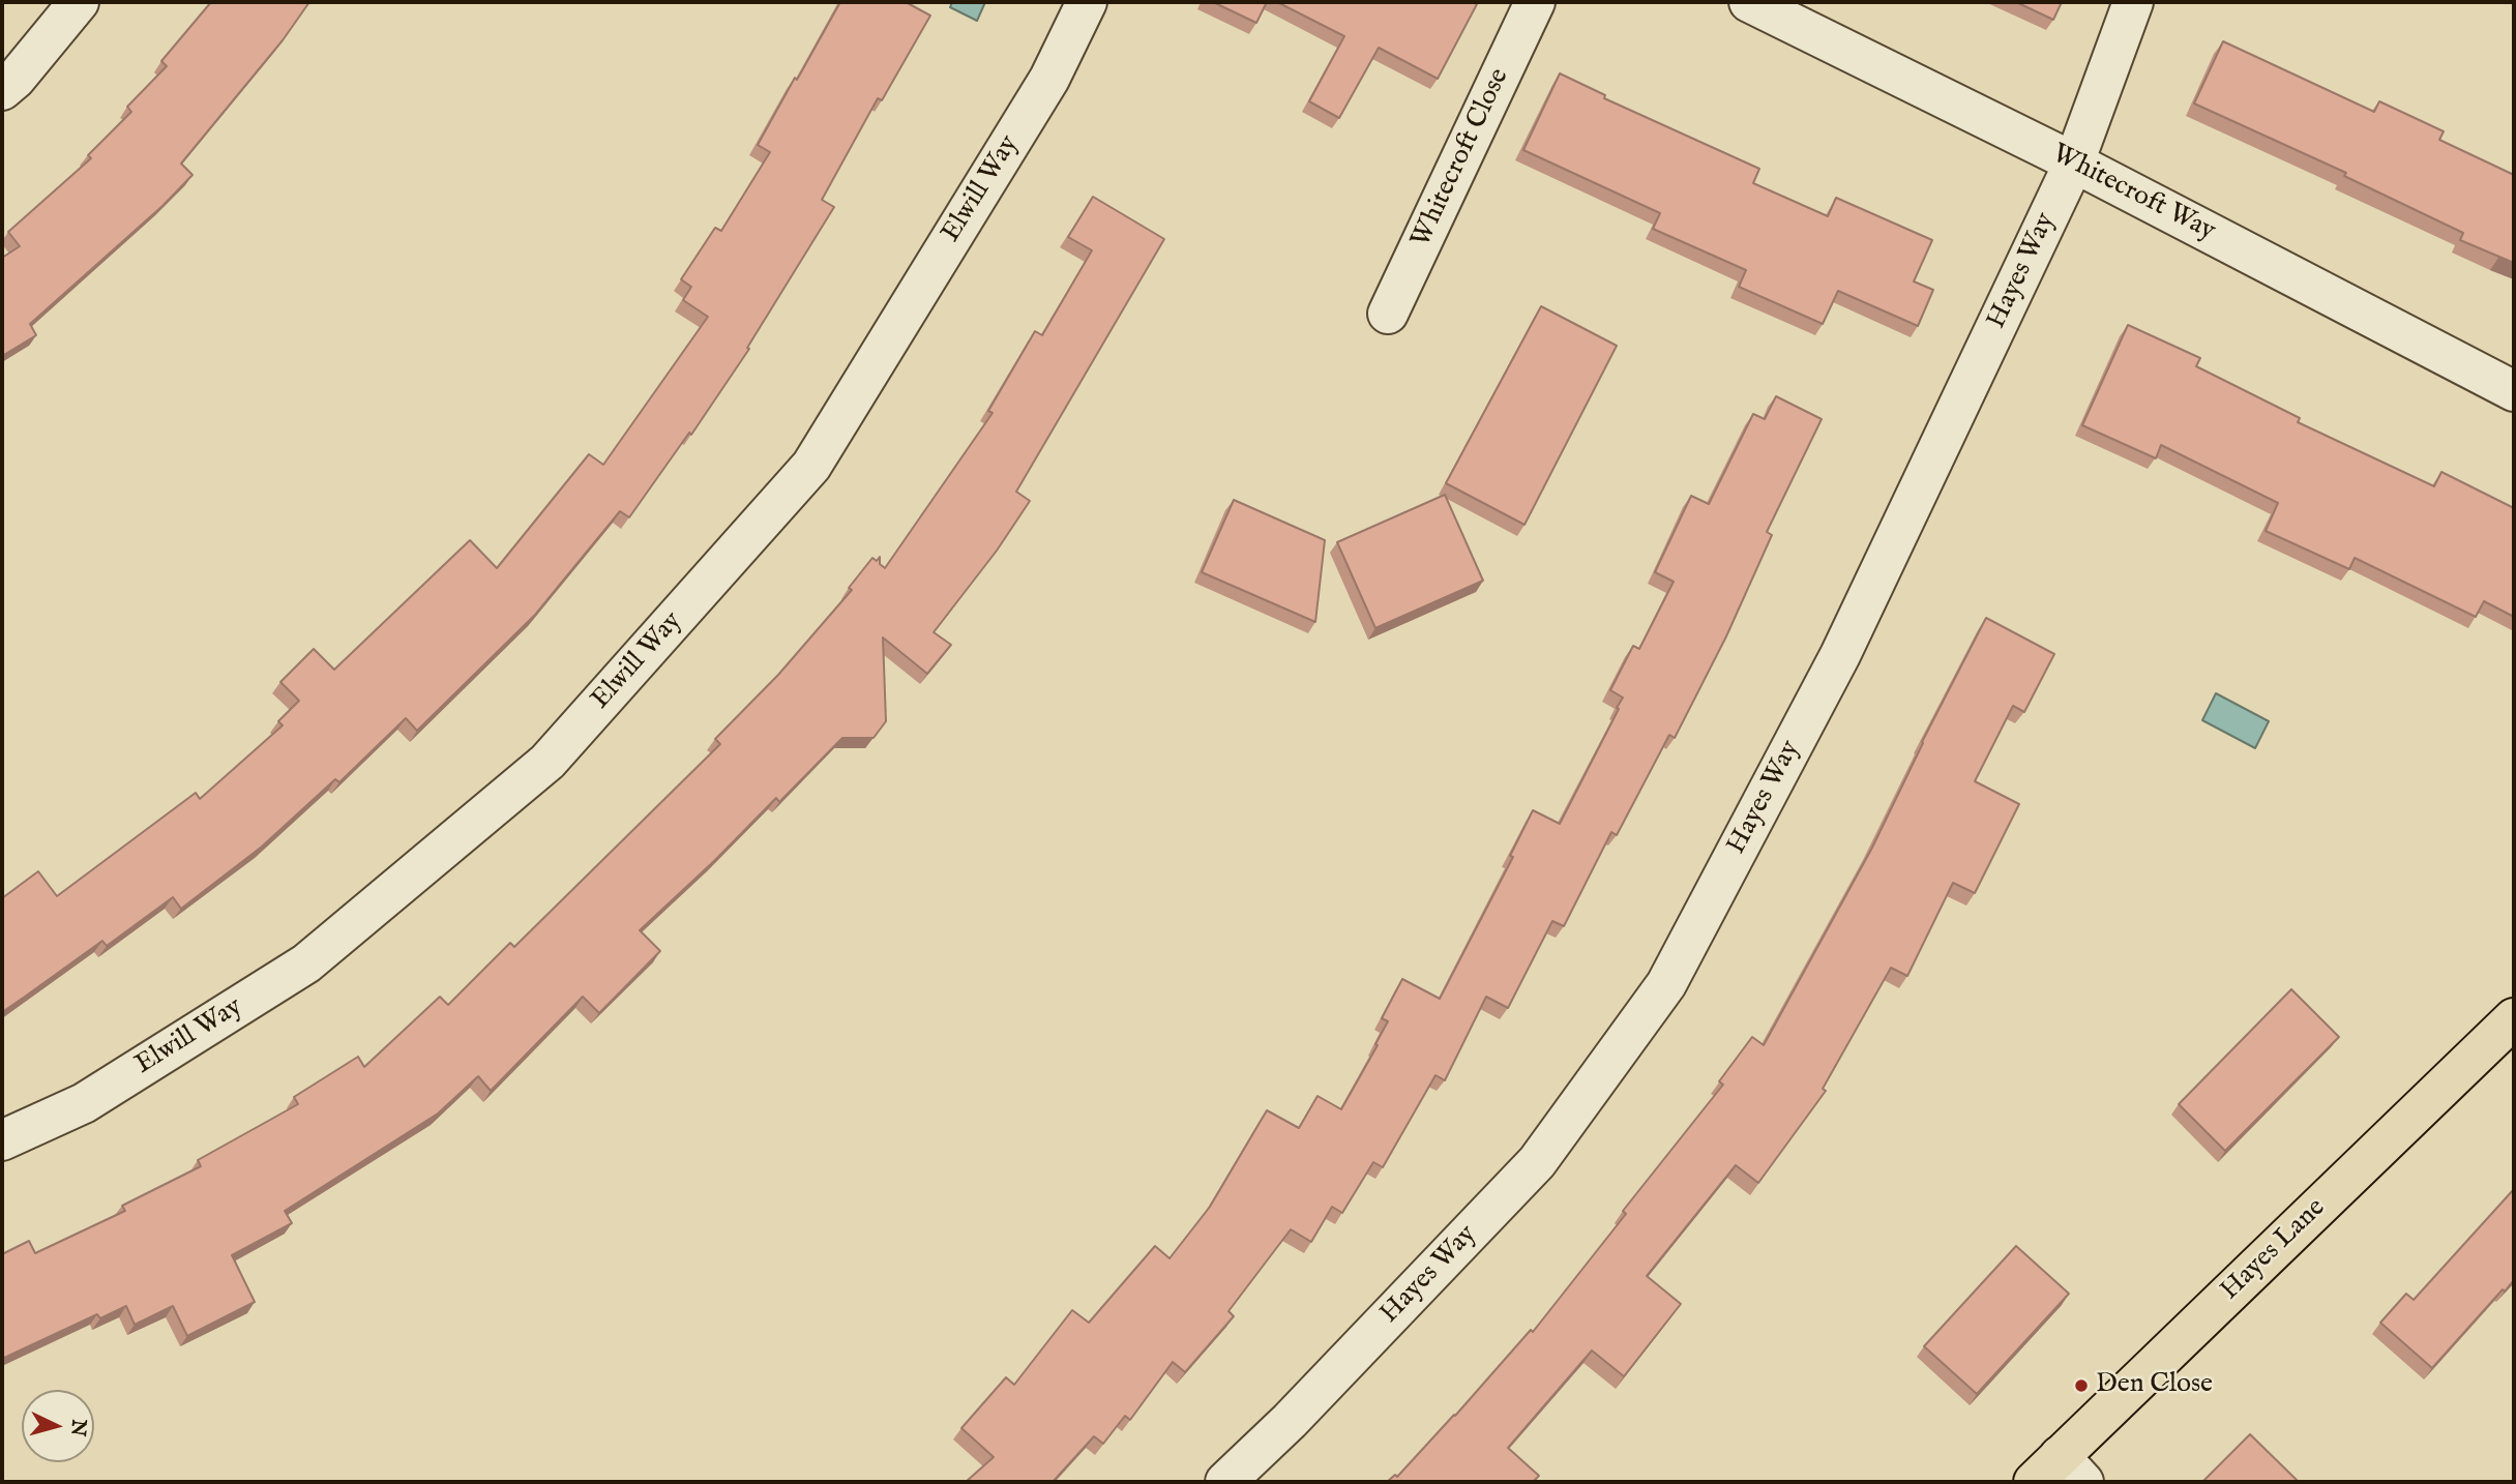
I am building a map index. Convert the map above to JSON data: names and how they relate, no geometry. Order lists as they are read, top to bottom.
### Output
{
  "streets": {
    "main road": ["Hayes Lane"],
    "street": [
      "Whitecroft Close",
      "Elwill Way",
      "Whitecroft Way",
      "Hayes Way"
    ]
  },
  "crossings": [
    ["Whitecroft Way", "Hayes Way"]
  ],
  "places": ["Den Close"],
  "north": "right"
}
